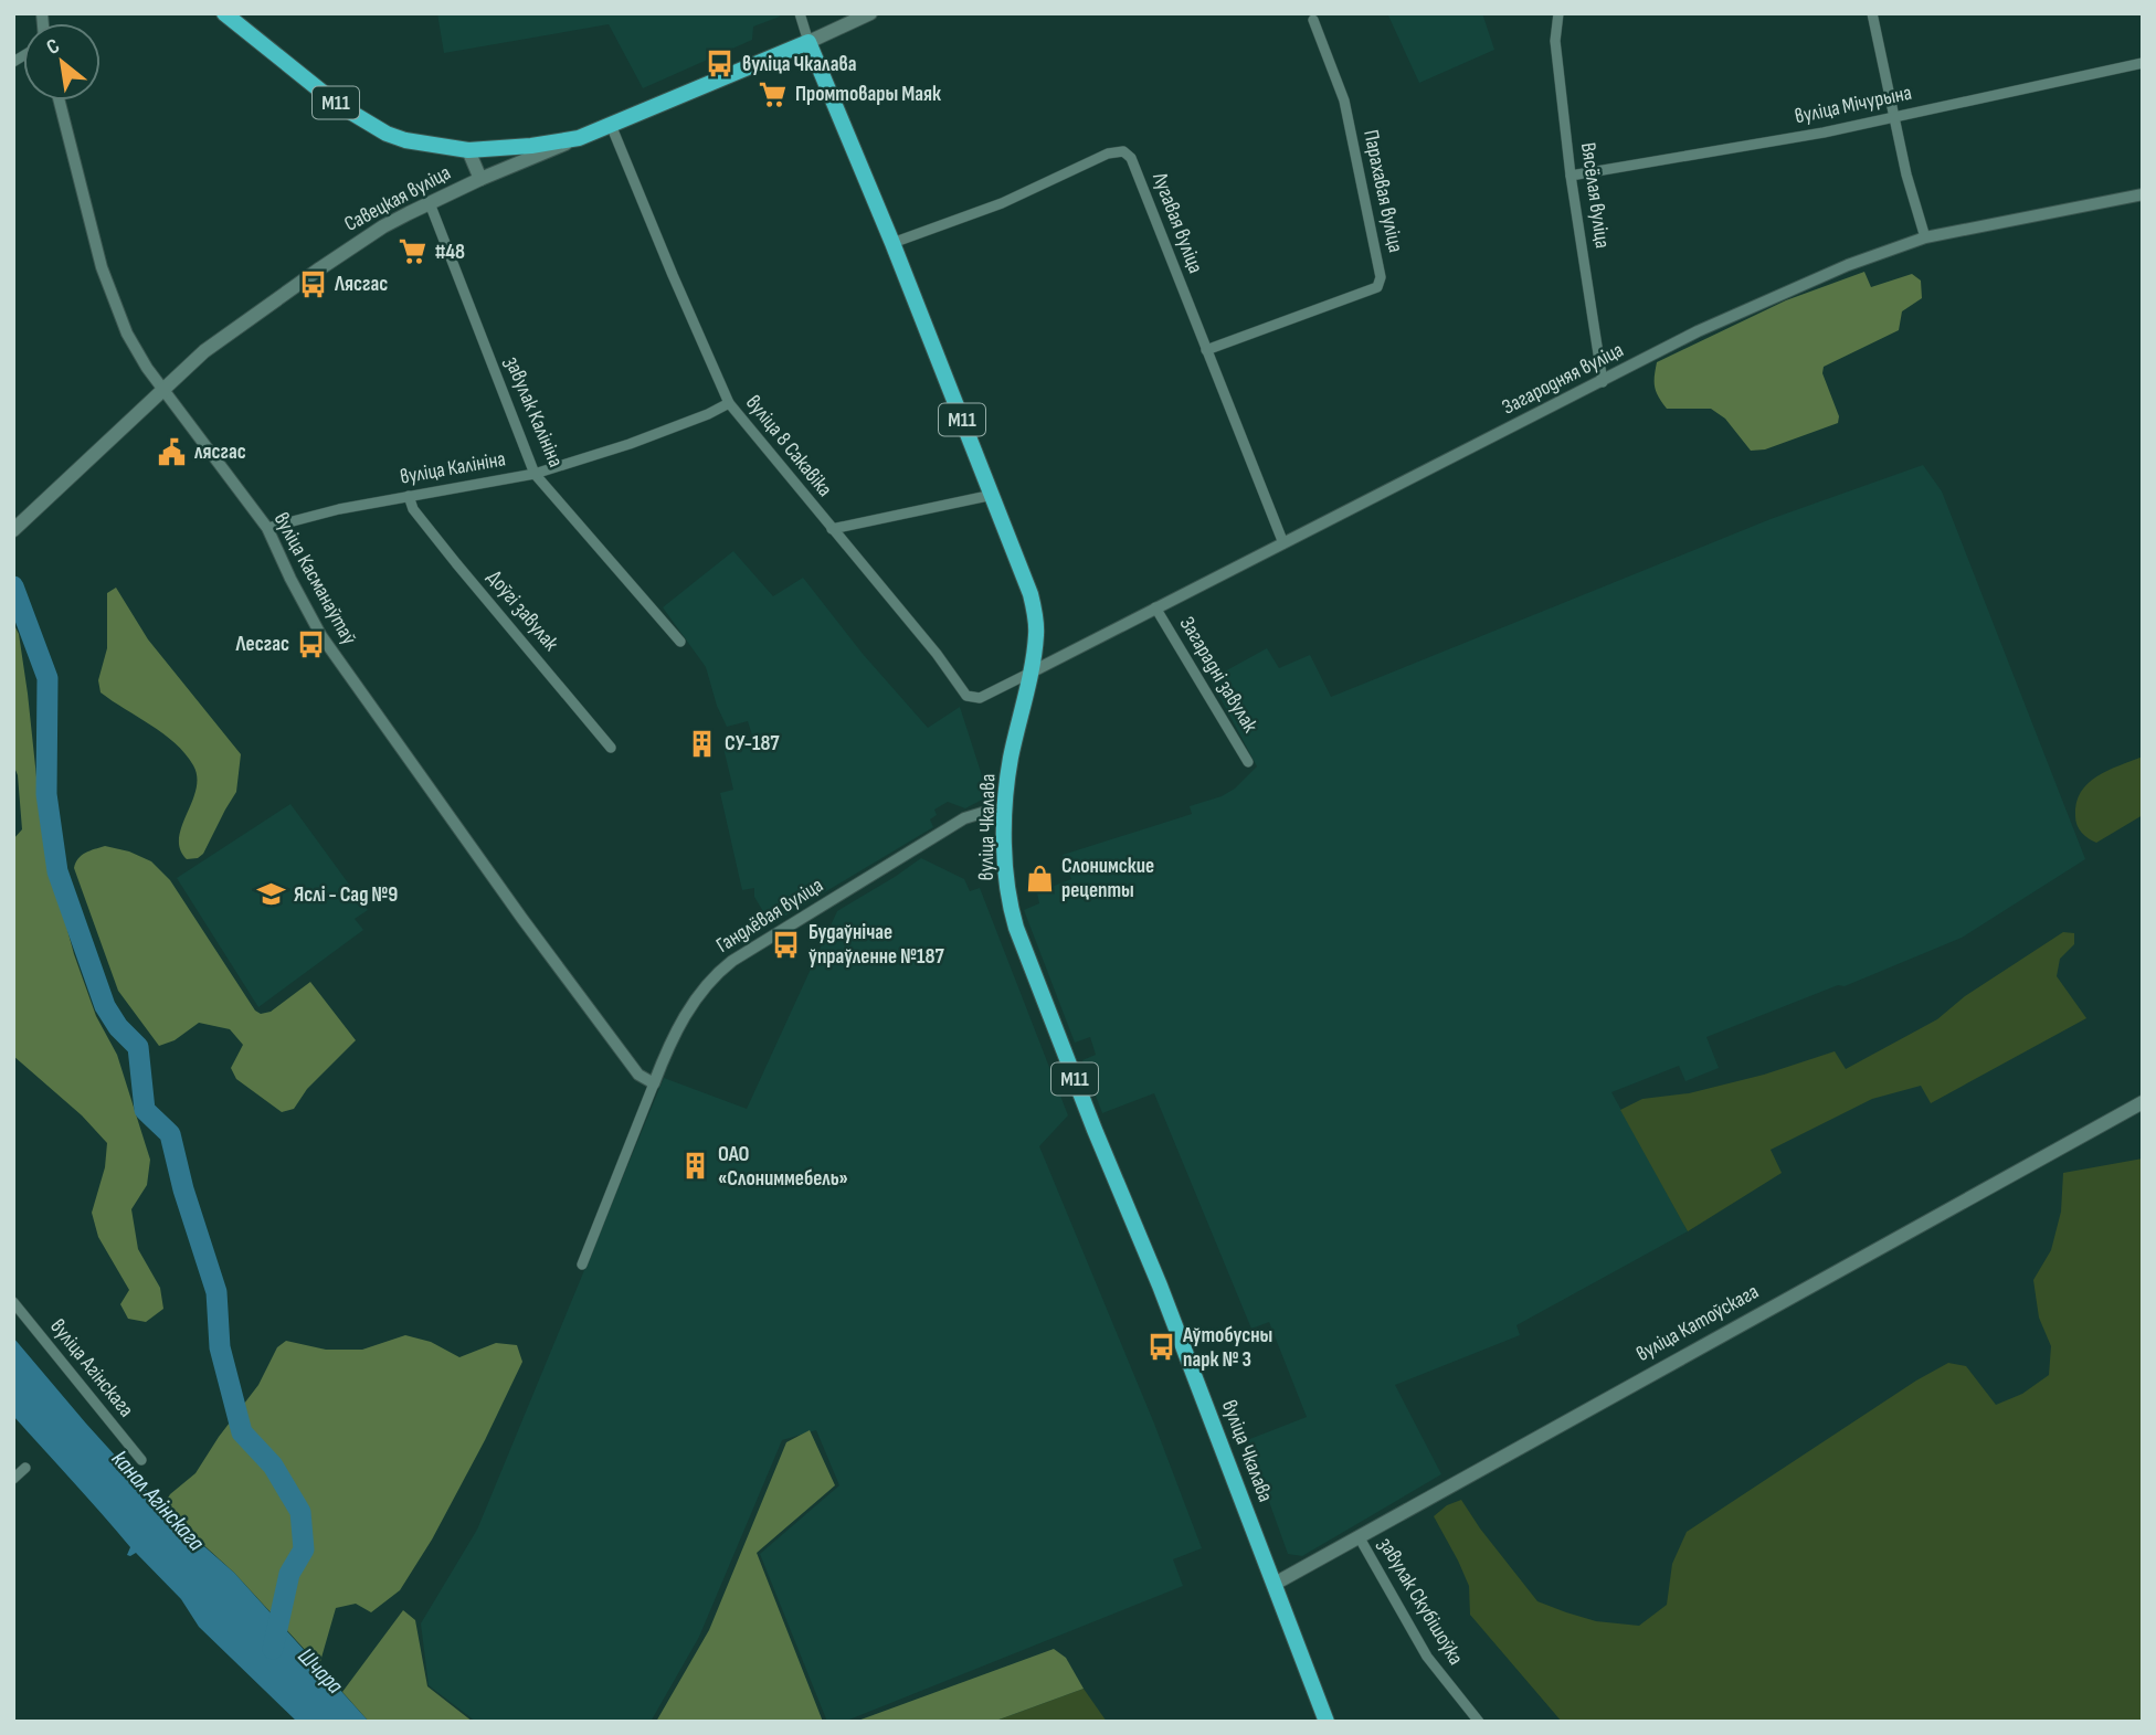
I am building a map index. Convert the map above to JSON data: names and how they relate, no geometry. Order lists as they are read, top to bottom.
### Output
{
  "streets": {
    "highway": ["М11", "Савецкая вуліца", "вуліца Чкалава"],
    "main road": ["вуліца Катоўскага"],
    "street": [
      "вуліца Мічурына",
      "Парахавая вуліца",
      "Вясёлая вуліца",
      "Лугавая вуліца",
      "Загародняя вуліца",
      "завулак Калініна",
      "вуліца 8 Сакавіка",
      "вуліца Калініна",
      "вуліца Касманаўтаў",
      "Доўгі завулак",
      "Загарадні завулак",
      "Гандлёвая вуліца",
      "вуліца Агінскага",
      "завулак Скубішоўка"
    ]
  },
  "crossings": [
    ["М11", "Савецкая вуліца"],
    ["вуліца Мічурына", "Вясёлая вуліца"],
    ["Парахавая вуліца", "Лугавая вуліца"],
    ["Вясёлая вуліца", "Загародняя вуліца"],
    ["Савецкая вуліца", "завулак Калініна"],
    ["Савецкая вуліца", "вуліца 8 Сакавіка"],
    ["Савецкая вуліца", "вуліца Касманаўтаў"],
    ["Савецкая вуліца", "вуліца Чкалава"],
    ["Лугавая вуліца", "Загародняя вуліца"],
    ["Лугавая вуліца", "вуліца Чкалава"],
    ["Загародняя вуліца", "вуліца 8 Сакавіка"],
    ["Загародняя вуліца", "Загарадні завулак"],
    ["Загародняя вуліца", "вуліца Чкалава"],
    ["завулак Калініна", "вуліца Калініна"],
    ["вуліца 8 Сакавіка", "вуліца Калініна"],
    ["вуліца 8 Сакавіка", "вуліца Чкалава"],
    ["вуліца Калініна", "вуліца Касманаўтаў"],
    ["вуліца Калініна", "Доўгі завулак"],
    ["вуліца Касманаўтаў", "Гандлёвая вуліца"],
    ["вуліца Чкалава", "Гандлёвая вуліца"],
    ["вуліца Чкалава", "вуліца Катоўскага"],
    ["вуліца Катоўскага", "завулак Скубішоўка"]
  ],
  "water": ["канал Агінскага", "Шчара"],
  "places": {
    "bus stop": [
      "вуліца Чкалава",
      "Лясгас",
      "Лесгас",
      "Будаўнічае ўпраўленне №187",
      "Аўтобусны парк № 3"
    ],
    "supermarket": ["Промтовары Маяк", "#48"],
    "public building": ["лясгас"],
    "building": ["СУ-187", "ОАО «Слониммебель»"],
    "shop": ["Слонимские рецепты"],
    "school or university": ["Яслі - Сад №9"]
  },
  "north": "top left"
}
